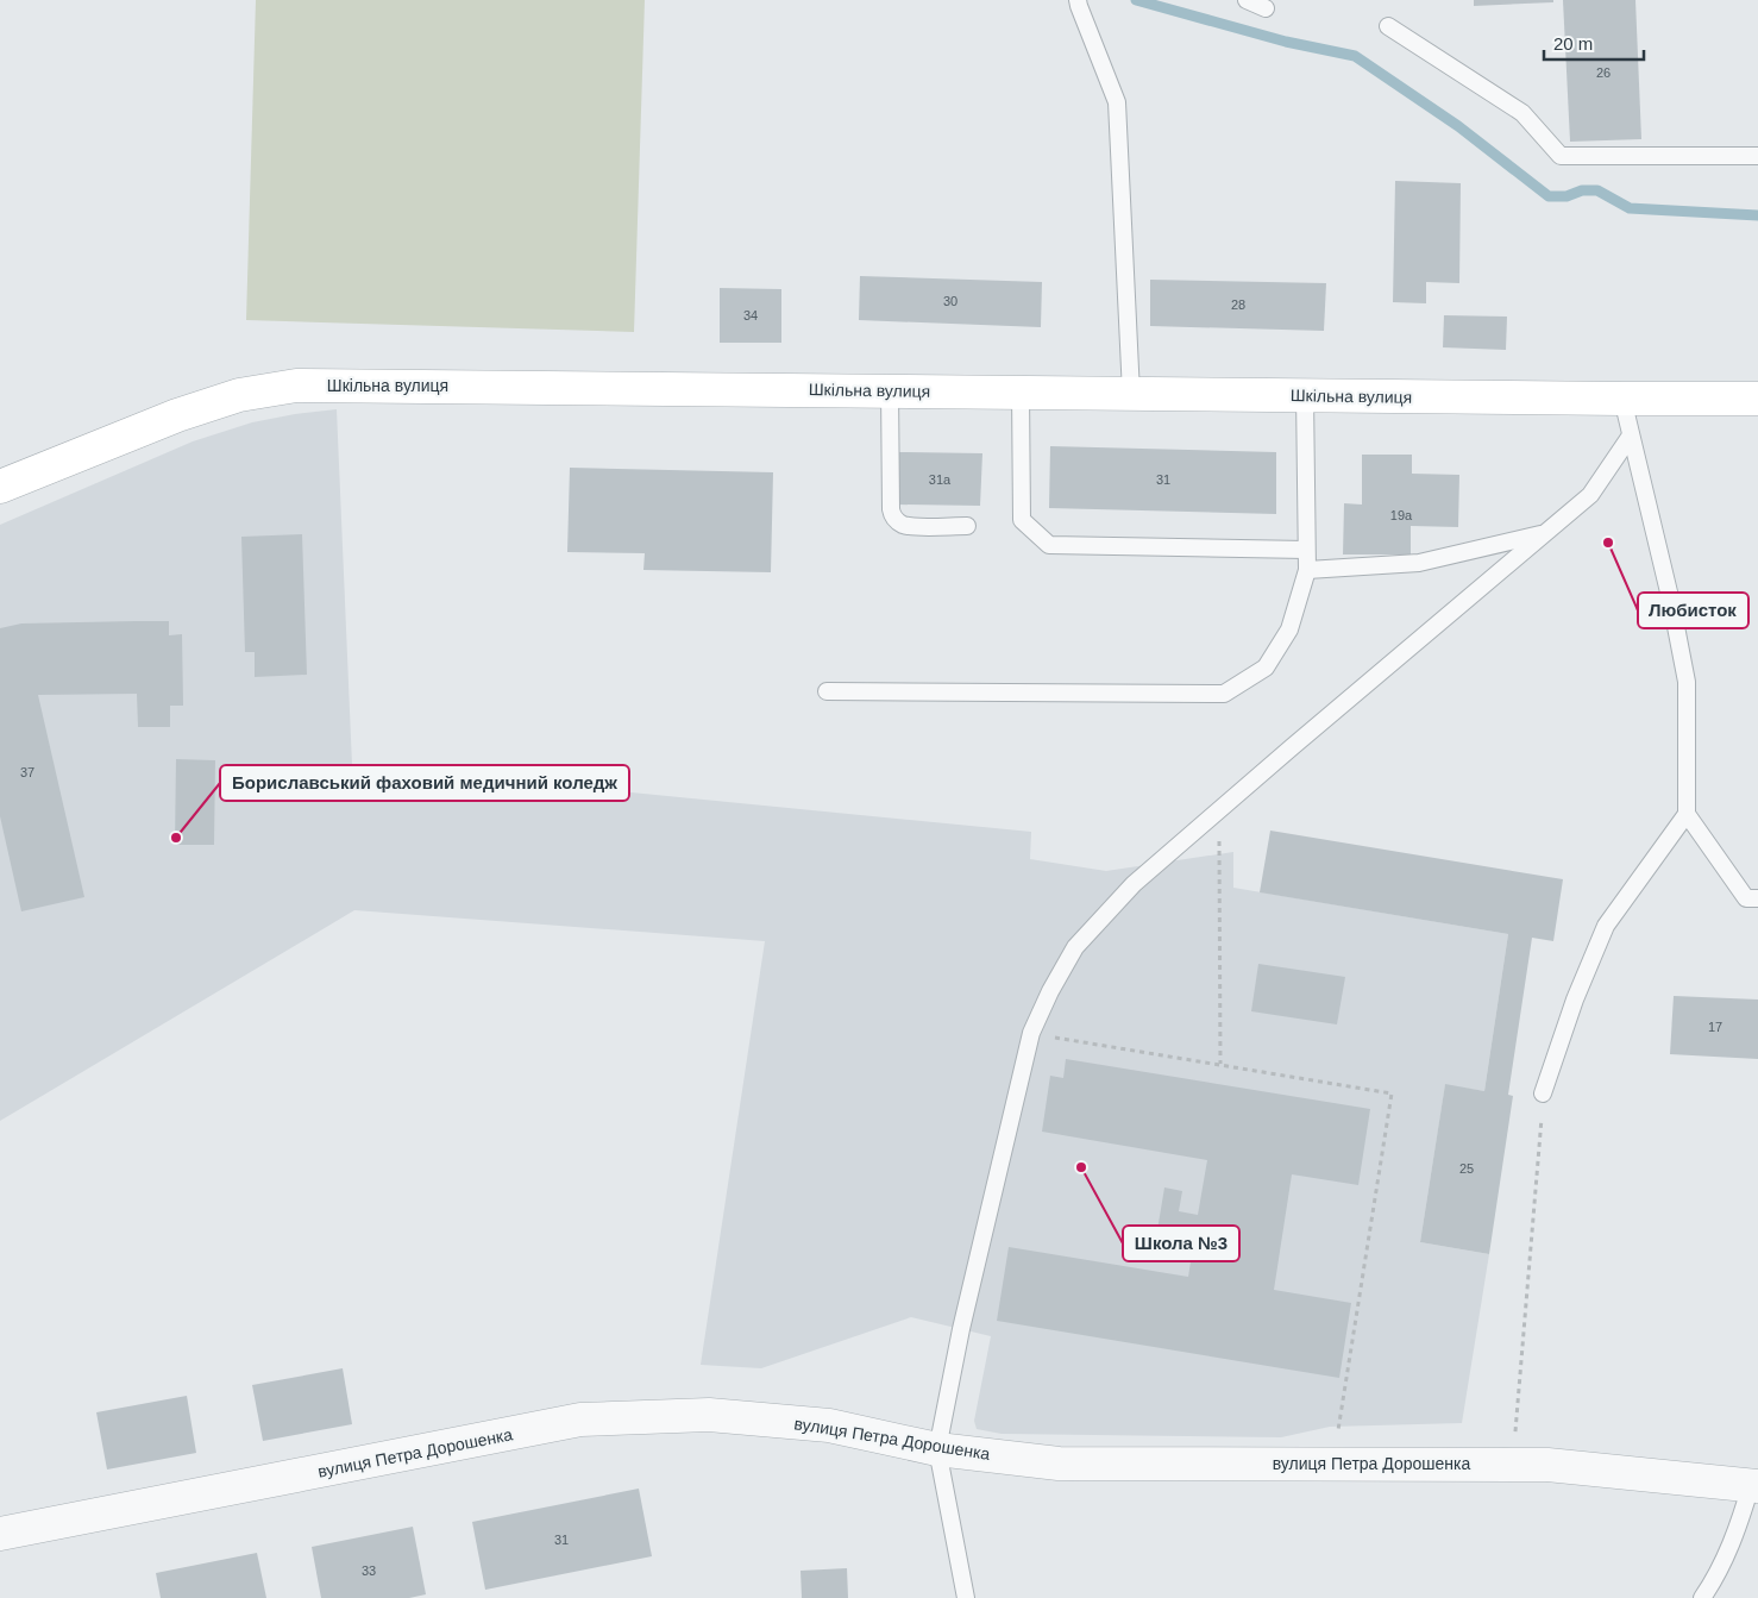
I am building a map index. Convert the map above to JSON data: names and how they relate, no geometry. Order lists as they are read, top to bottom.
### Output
{
  "streets": {
    "street": ["Шкільна вулиця", "вулиця Петра Дорошенка"]
  },
  "places": ["Любисток", "Бориславський фаховий медичний коледж", "Школа №3"],
  "house_numbers": [
    "26",
    "30",
    "28",
    "34",
    "31а",
    "31",
    "19а",
    "37",
    "17",
    "25",
    "31",
    "33"
  ],
  "scale_bar": "20 m"
}
